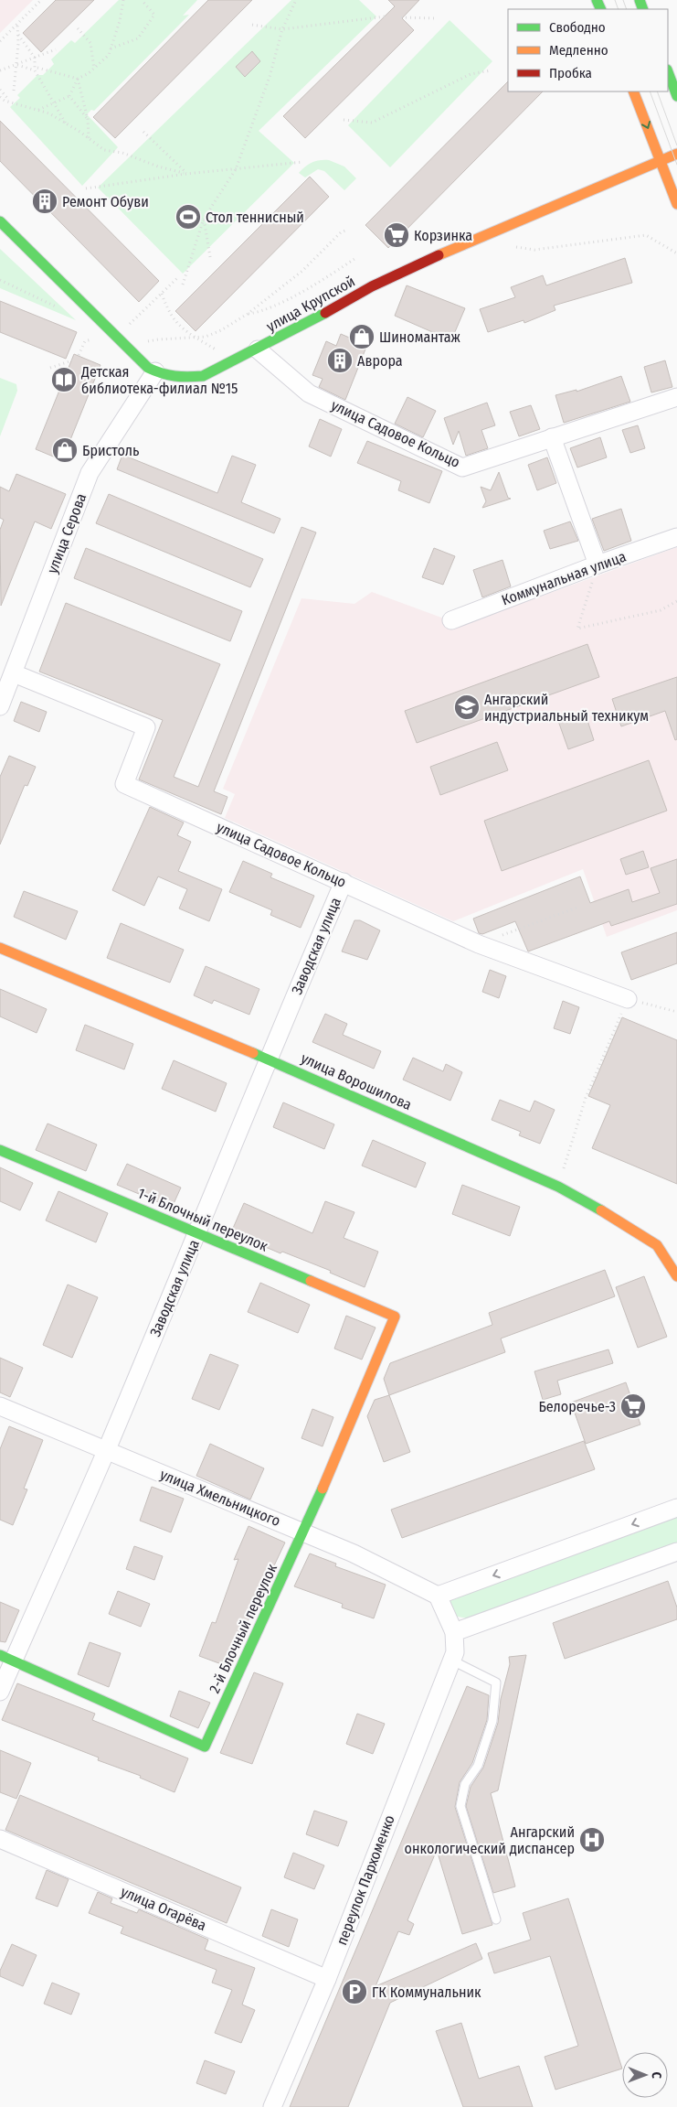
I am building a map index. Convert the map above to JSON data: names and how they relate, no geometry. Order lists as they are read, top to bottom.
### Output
{
  "streets": {
    "street": [
      "улица Крупской",
      "улица Садовое Кольцо",
      "улица Серова",
      "Коммунальная улица",
      "Заводская улица",
      "улица Ворошилова",
      "1-й Блочный переулок",
      "улица Хмельницкого",
      "2-й Блочный переулок",
      "переулок Пархоменко",
      "улица Огарёва"
    ]
  },
  "crossings": [
    ["улица Крупской", "улица Садовое Кольцо"],
    ["улица Крупской", "улица Серова"],
    ["улица Садовое Кольцо", "улица Серова"],
    ["улица Садовое Кольцо", "Заводская улица"],
    ["Заводская улица", "улица Ворошилова"],
    ["Заводская улица", "1-й Блочный переулок"],
    ["Заводская улица", "улица Хмельницкого"],
    ["Заводская улица", "2-й Блочный переулок"],
    ["1-й Блочный переулок", "2-й Блочный переулок"],
    ["улица Хмельницкого", "2-й Блочный переулок"],
    ["переулок Пархоменко", "улица Огарёва"]
  ],
  "places": {
    "building": ["Ремонт Обуви", "Аврора"],
    "sports": ["Стол теннисный"],
    "supermarket": ["Корзинка", "Белоречье-3"],
    "shop": ["Шиномантаж", "Бристоль"],
    "library": ["Детская библиотека-филиал №15"],
    "school or university": ["Ангарский индустриальный техникум"],
    "hospital": ["Ангарский онкологический диспансер"],
    "parking": ["ГК Коммунальник"]
  },
  "legend": ["Свободно", "Медленно", "Пробка"],
  "north": "right"
}
